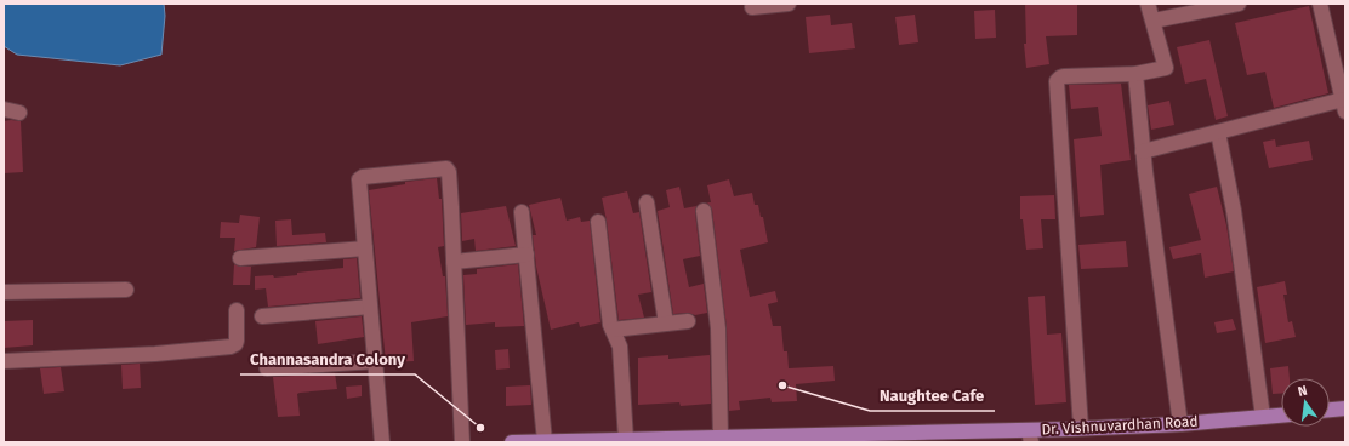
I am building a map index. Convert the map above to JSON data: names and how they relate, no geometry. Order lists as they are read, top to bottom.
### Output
{
  "streets": {
    "main road": ["Dr. Vishnuvardhan Road"]
  },
  "places": ["Naughtee Cafe", "Channasandra Colony"],
  "north": "top"
}
